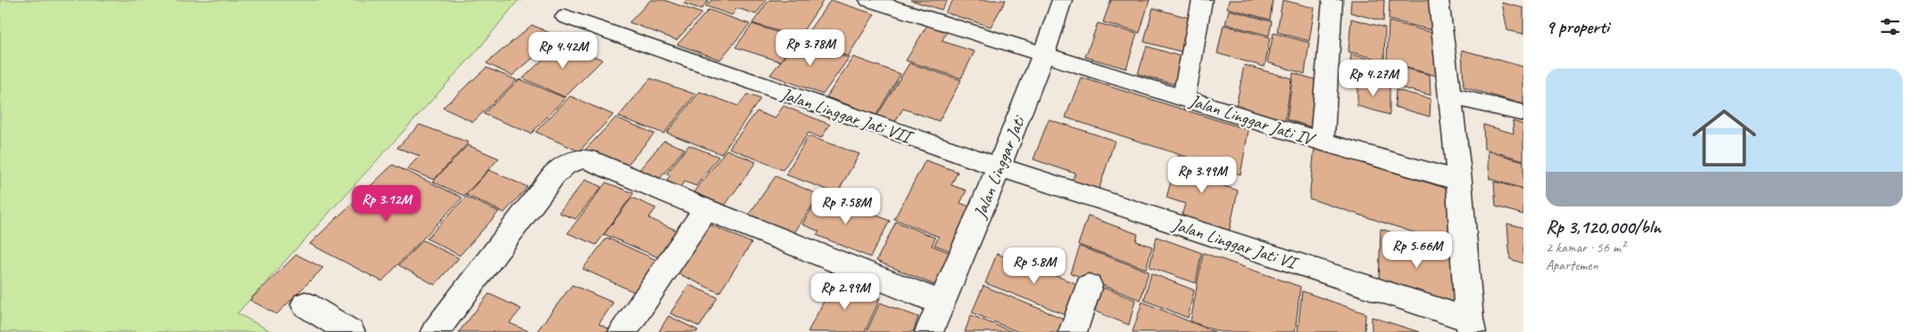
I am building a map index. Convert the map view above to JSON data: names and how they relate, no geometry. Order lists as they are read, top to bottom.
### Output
{
  "streets": {
    "street": [
      "Jalan Linggar Jati VII",
      "Jalan Linggar Jati IV",
      "Jalan Linggar Jati",
      "Jalan Linggar Jati VI"
    ]
  },
  "crossings": [
    ["Jalan Linggar Jati VII", "Jalan Linggar Jati"],
    ["Jalan Linggar Jati VII", "Jalan Linggar Jati VI"],
    ["Jalan Linggar Jati IV", "Jalan Linggar Jati"],
    ["Jalan Linggar Jati", "Jalan Linggar Jati VI"]
  ],
  "page": {
    "heading": "9 properti",
    "price": [
      "Rp 3.78M",
      "Rp 4.42M",
      "Rp 4.27M",
      "Rp 3.99M",
      "Rp 3.12M",
      "Rp 7.58M",
      "Rp 5.66M",
      "Rp 5.8M",
      "Rp 2.99M"
    ],
    "list": [
      {
        "name": "Rp 3,120,000/bln",
        "note": "2 kamar · 56 m² · Apartemen"
      }
    ]
  }
}
